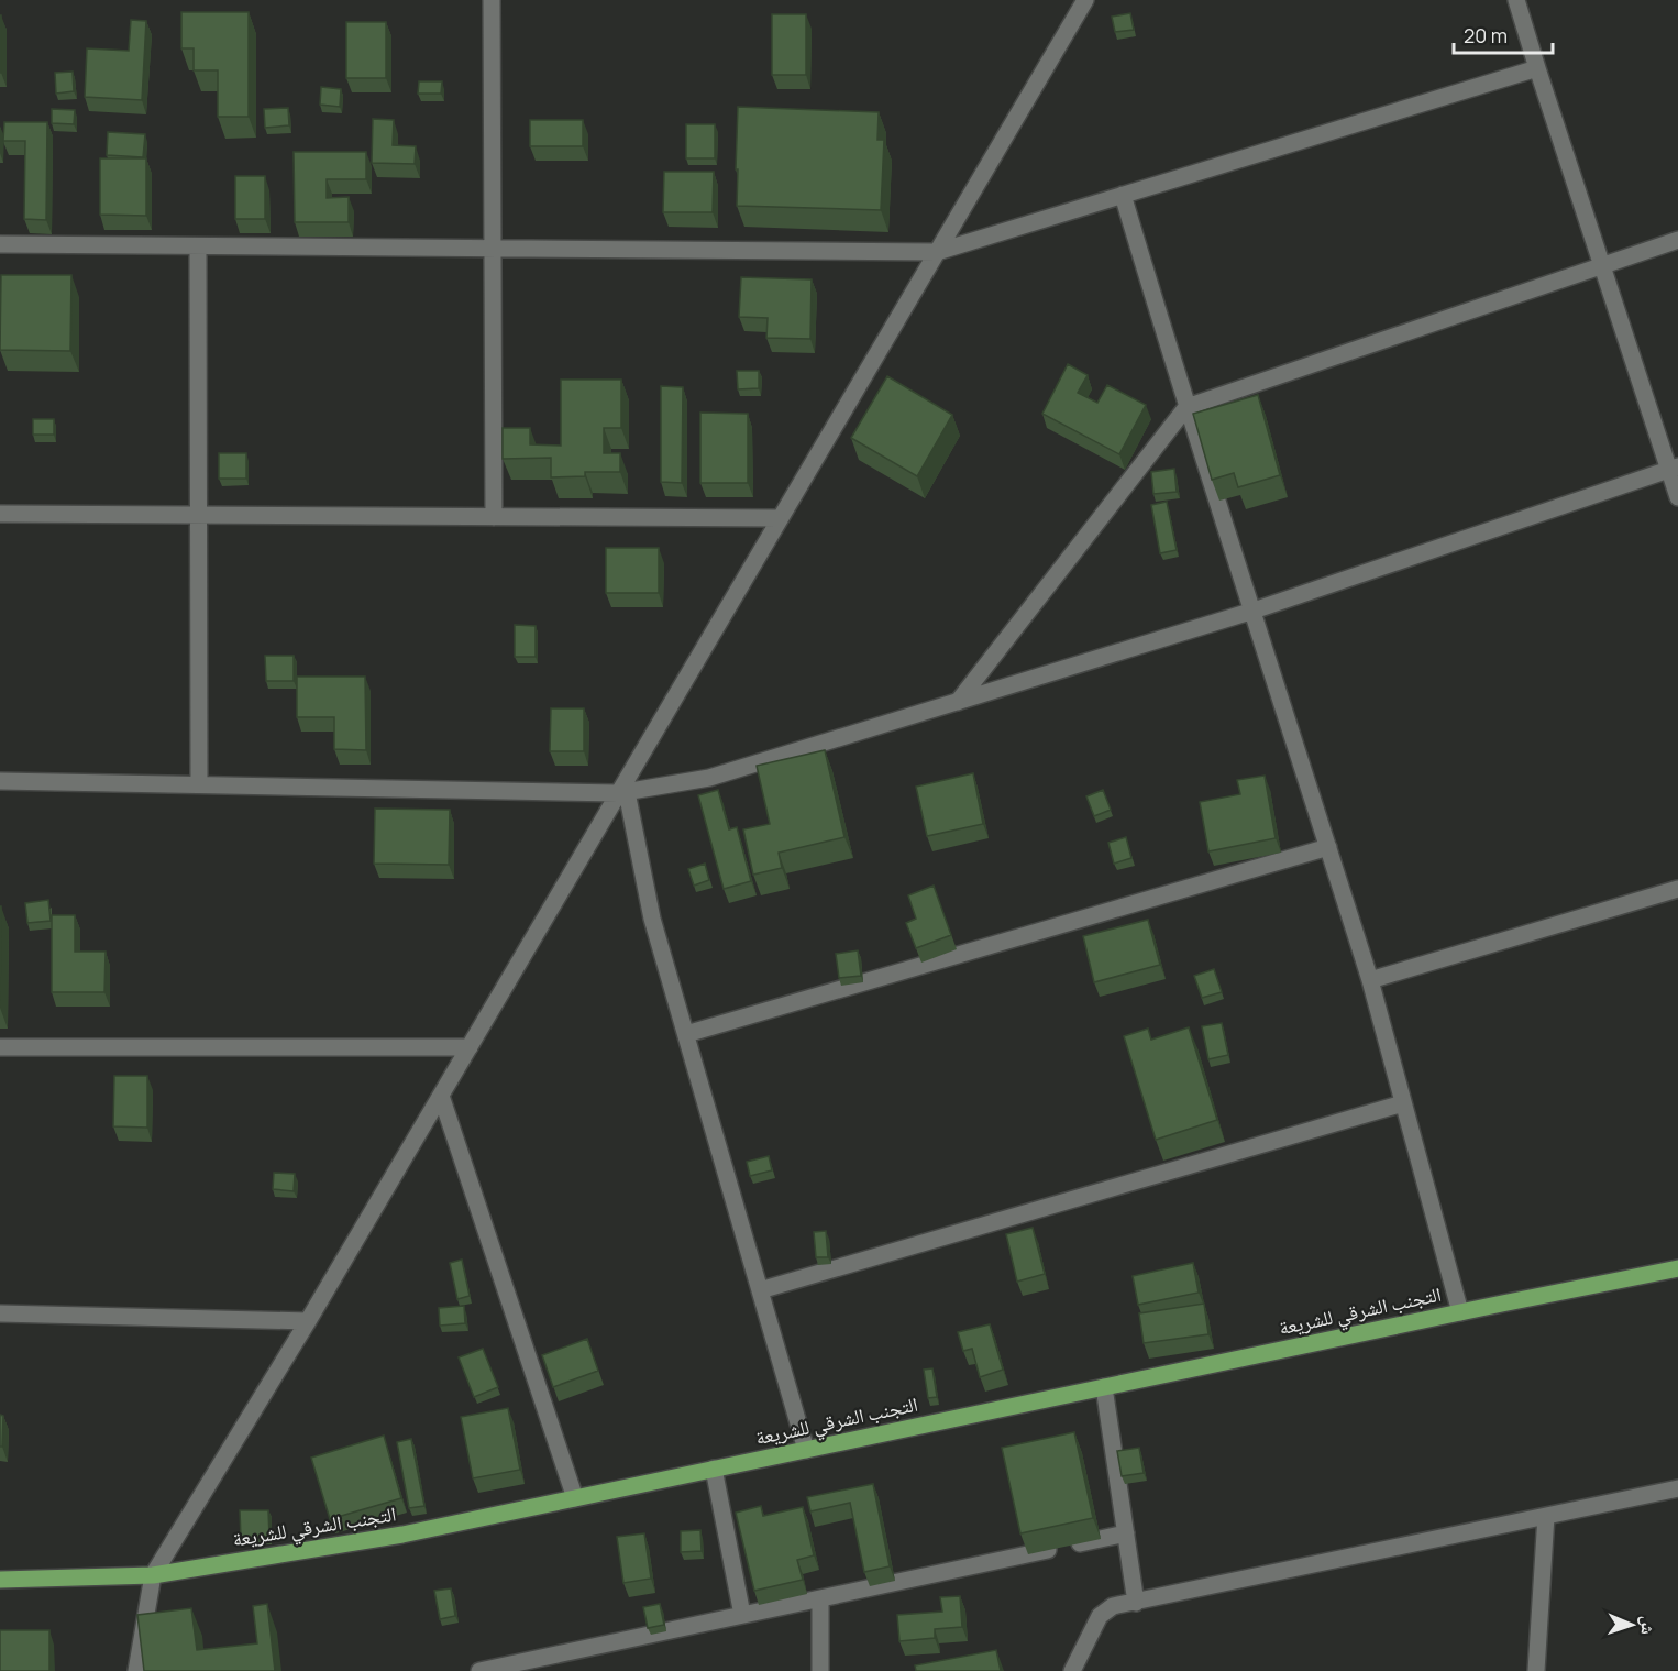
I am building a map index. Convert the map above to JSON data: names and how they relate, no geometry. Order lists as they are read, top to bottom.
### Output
{
  "streets": {
    "main road": ["التجنب الشرقي للشريعة"]
  },
  "scale_bar": "20 m",
  "north": "right"
}
